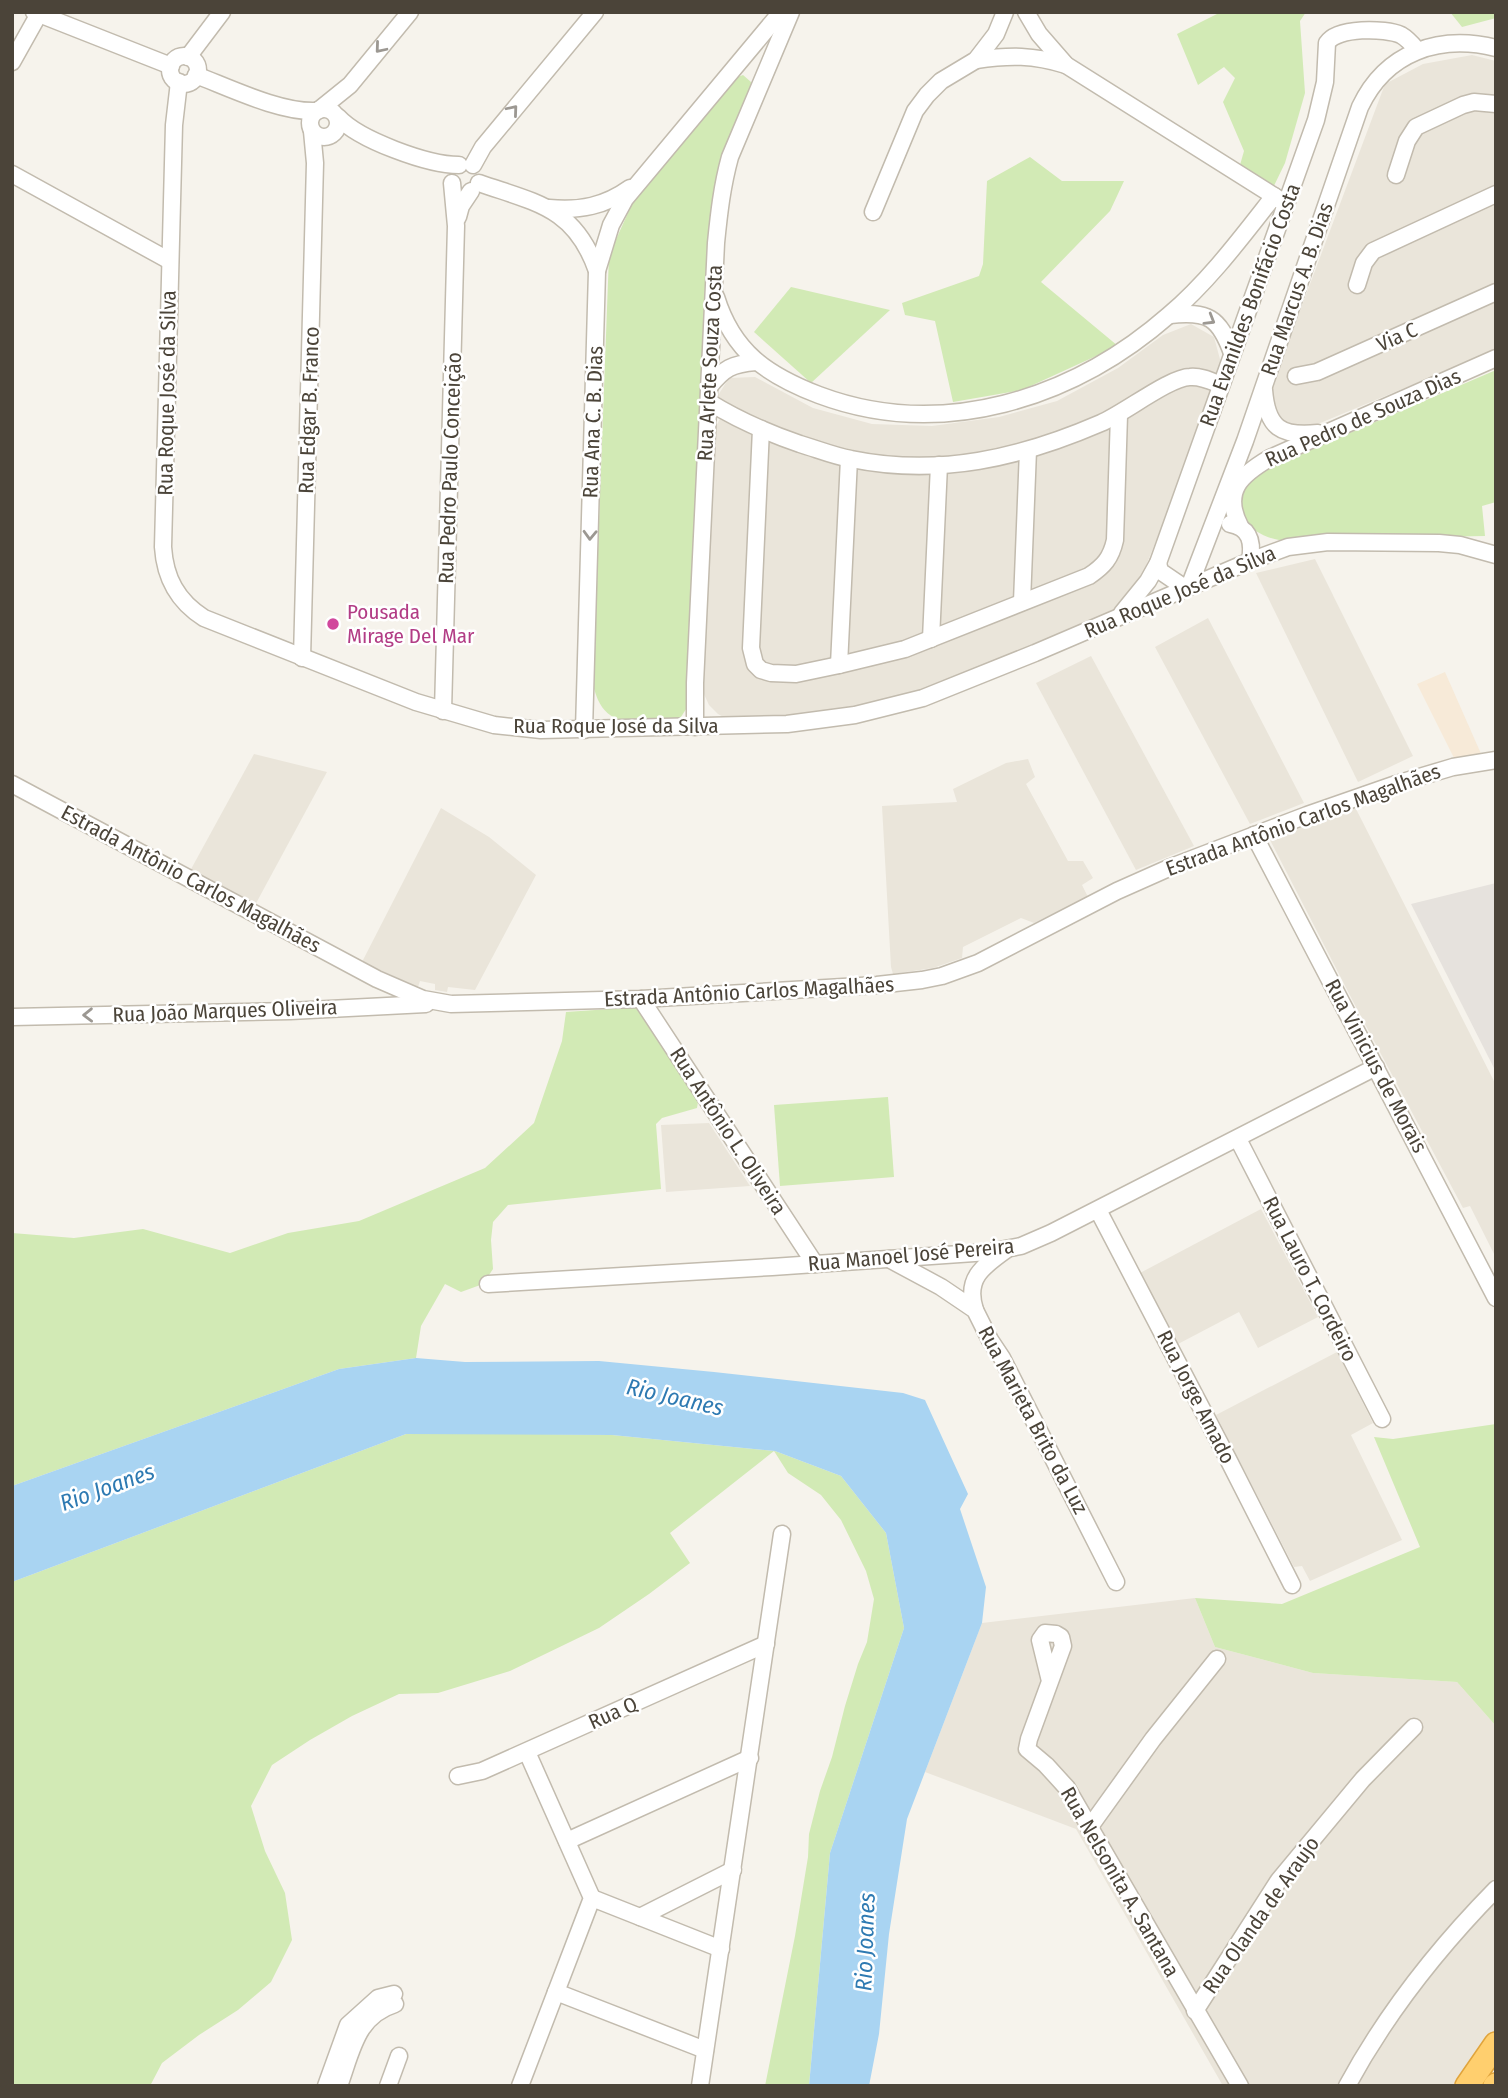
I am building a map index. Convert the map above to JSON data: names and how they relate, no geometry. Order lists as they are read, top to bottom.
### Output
{
  "streets": {
    "street": [
      "Rua Marcus A. B. Dias",
      "Rua Evanildes Bonifácio Costa",
      "Via C",
      "Rua Arlete Souza Costa",
      "Rua Roque José da Silva",
      "Rua Edgar B. Franco",
      "Rua Pedro de Souza Dias",
      "Rua Ana C. B. Dias",
      "Rua Pedro Paulo Conceição",
      "Estrada Antônio Carlos Magalhães",
      "Rua João Marques Oliveira",
      "Rua Vinicius de Morais",
      "Rua Antônio L. Oliveira",
      "Rua Manoel José Pereira",
      "Rua Lauro T. Cordeiro",
      "Rua Jorge Amado",
      "Rua Marieta Brito da Luz",
      "Rua Q",
      "Rua Nelsonita A. Santana",
      "Rua Olanda de Araujo"
    ]
  },
  "crossings": [
    ["Rua Marcus A. B. Dias", "Rua Evanildes Bonifácio Costa"],
    ["Rua Marcus A. B. Dias", "Rua Roque José da Silva"],
    ["Rua Marcus A. B. Dias", "Rua Pedro de Souza Dias"],
    ["Rua Arlete Souza Costa", "Rua Roque José da Silva"],
    ["Rua Roque José da Silva", "Rua Edgar B. Franco"],
    ["Rua Roque José da Silva", "Rua Pedro de Souza Dias"],
    ["Rua Roque José da Silva", "Rua Ana C. B. Dias"],
    ["Rua Roque José da Silva", "Rua Pedro Paulo Conceição"],
    ["Rua Ana C. B. Dias", "Rua Pedro Paulo Conceição"],
    ["Estrada Antônio Carlos Magalhães", "Rua João Marques Oliveira"],
    ["Estrada Antônio Carlos Magalhães", "Rua Vinicius de Morais"],
    ["Estrada Antônio Carlos Magalhães", "Rua Antônio L. Oliveira"],
    ["Rua Vinicius de Morais", "Rua Manoel José Pereira"],
    ["Rua Antônio L. Oliveira", "Rua Manoel José Pereira"],
    ["Rua Manoel José Pereira", "Rua Lauro T. Cordeiro"],
    ["Rua Manoel José Pereira", "Rua Jorge Amado"],
    ["Rua Manoel José Pereira", "Rua Marieta Brito da Luz"],
    ["Rua Nelsonita A. Santana", "Rua Olanda de Araujo"]
  ],
  "one_way": ["Rua Ana C. B. Dias", "Rua João Marques Oliveira"],
  "water": ["Rio Joanes"],
  "places": ["Pousada Mirage Del Mar"]
}
